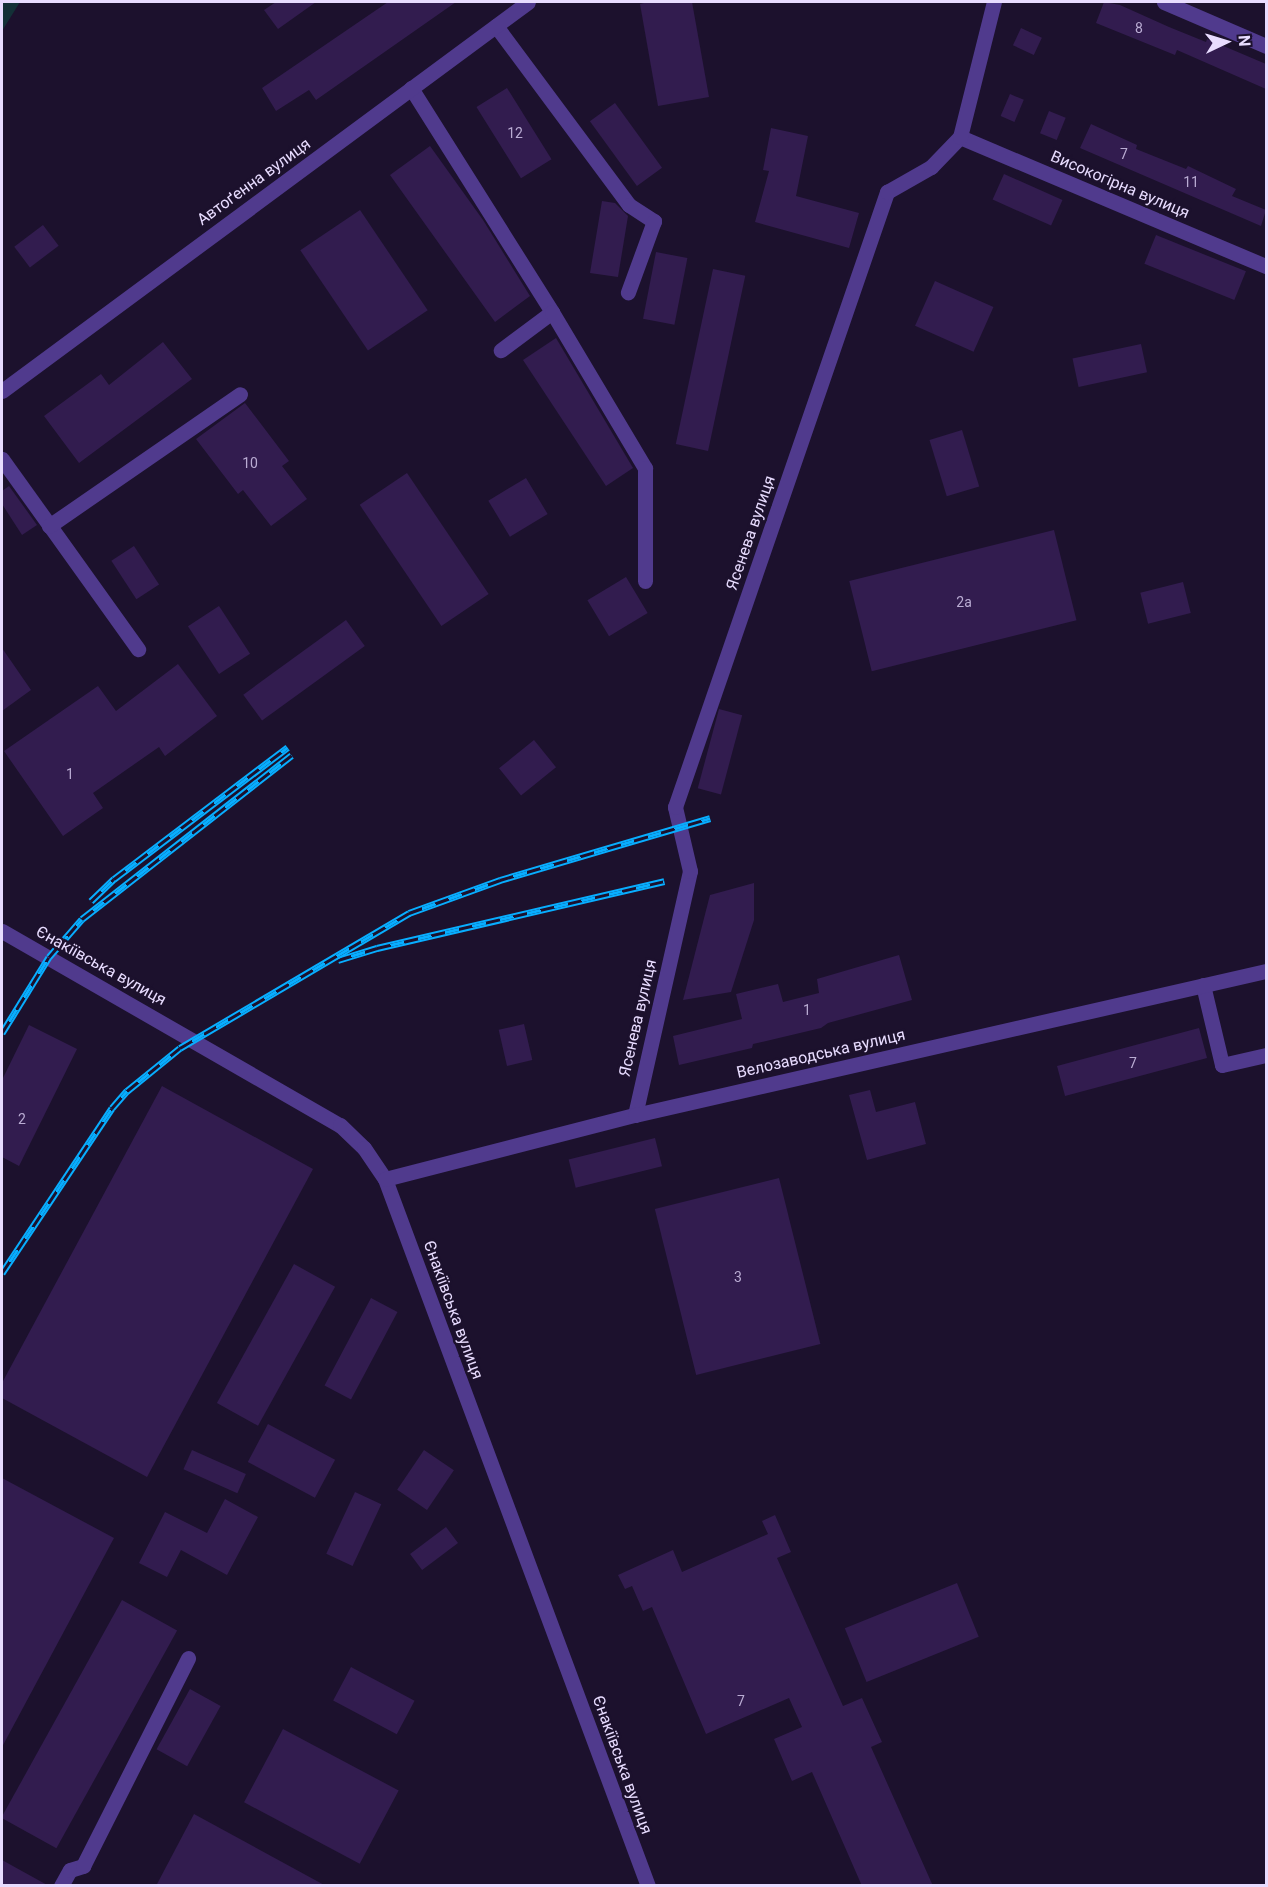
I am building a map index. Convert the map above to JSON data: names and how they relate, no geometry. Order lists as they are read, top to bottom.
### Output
{
  "streets": {
    "street": [
      "Автоґенна вулиця",
      "Високогірна вулиця",
      "Ясенева вулиця",
      "Єнакіївська вулиця",
      "Велозаводська вулиця"
    ]
  },
  "crossings": [
    ["Високогірна вулиця", "Ясенева вулиця"],
    ["Ясенева вулиця", "Велозаводська вулиця"],
    ["Єнакіївська вулиця", "Велозаводська вулиця"]
  ],
  "house_numbers": [
    "8",
    "12",
    "7",
    "11",
    "10",
    "2а",
    "1",
    "1",
    "7",
    "2",
    "3",
    "7"
  ],
  "north": "right"
}
